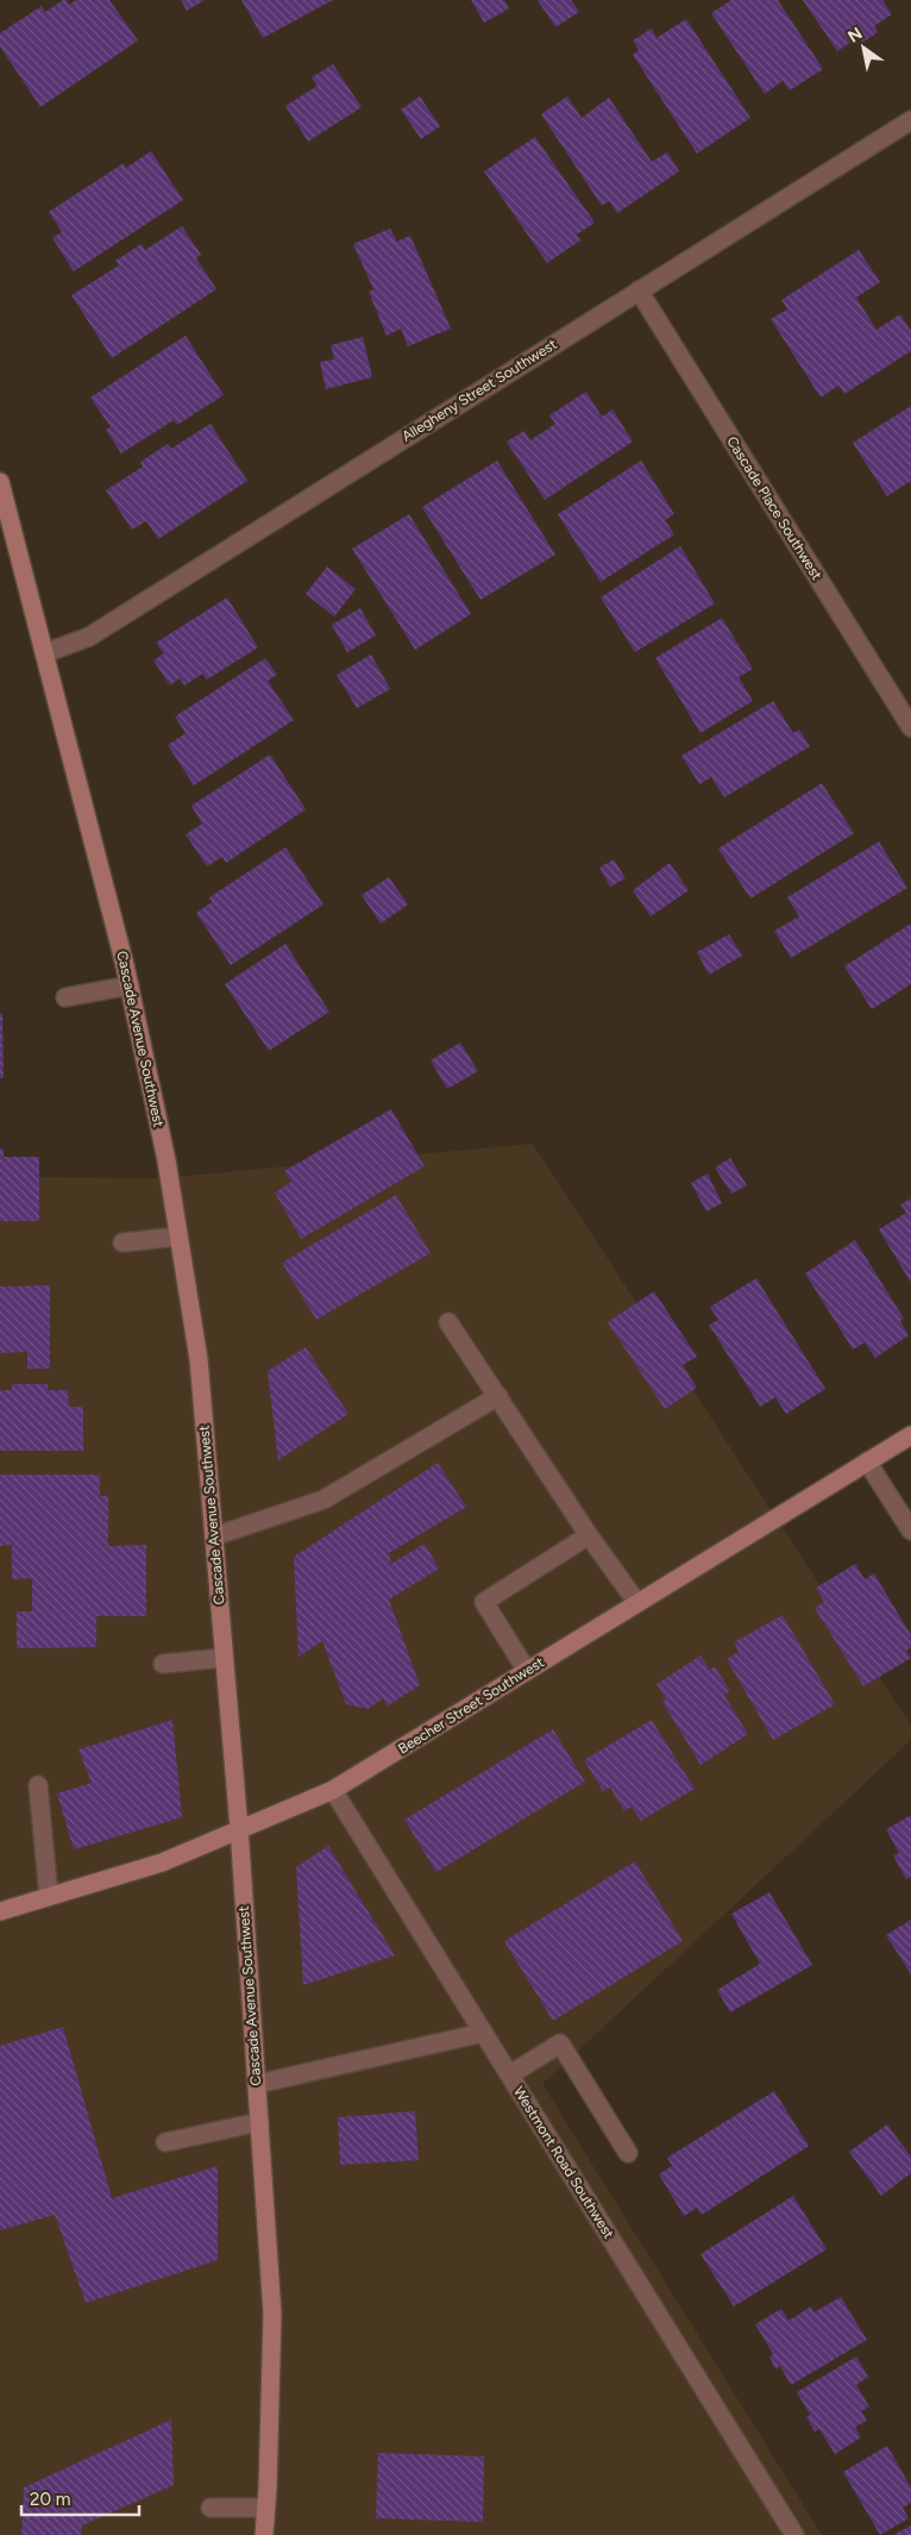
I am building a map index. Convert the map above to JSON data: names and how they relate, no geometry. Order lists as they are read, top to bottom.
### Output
{
  "streets": {
    "main road": ["Cascade Avenue Southwest", "Beecher Street Southwest"],
    "street": ["Allegheny Street Southwest", "Cascade Place Southwest", "Westmont Road Southwest"]
  },
  "crossings": [
    ["Allegheny Street Southwest", "Cascade Place Southwest"],
    ["Allegheny Street Southwest", "Cascade Avenue Southwest"],
    ["Cascade Avenue Southwest", "Beecher Street Southwest"],
    ["Beecher Street Southwest", "Westmont Road Southwest"]
  ],
  "scale_bar": "20 m",
  "north": "top left"
}
